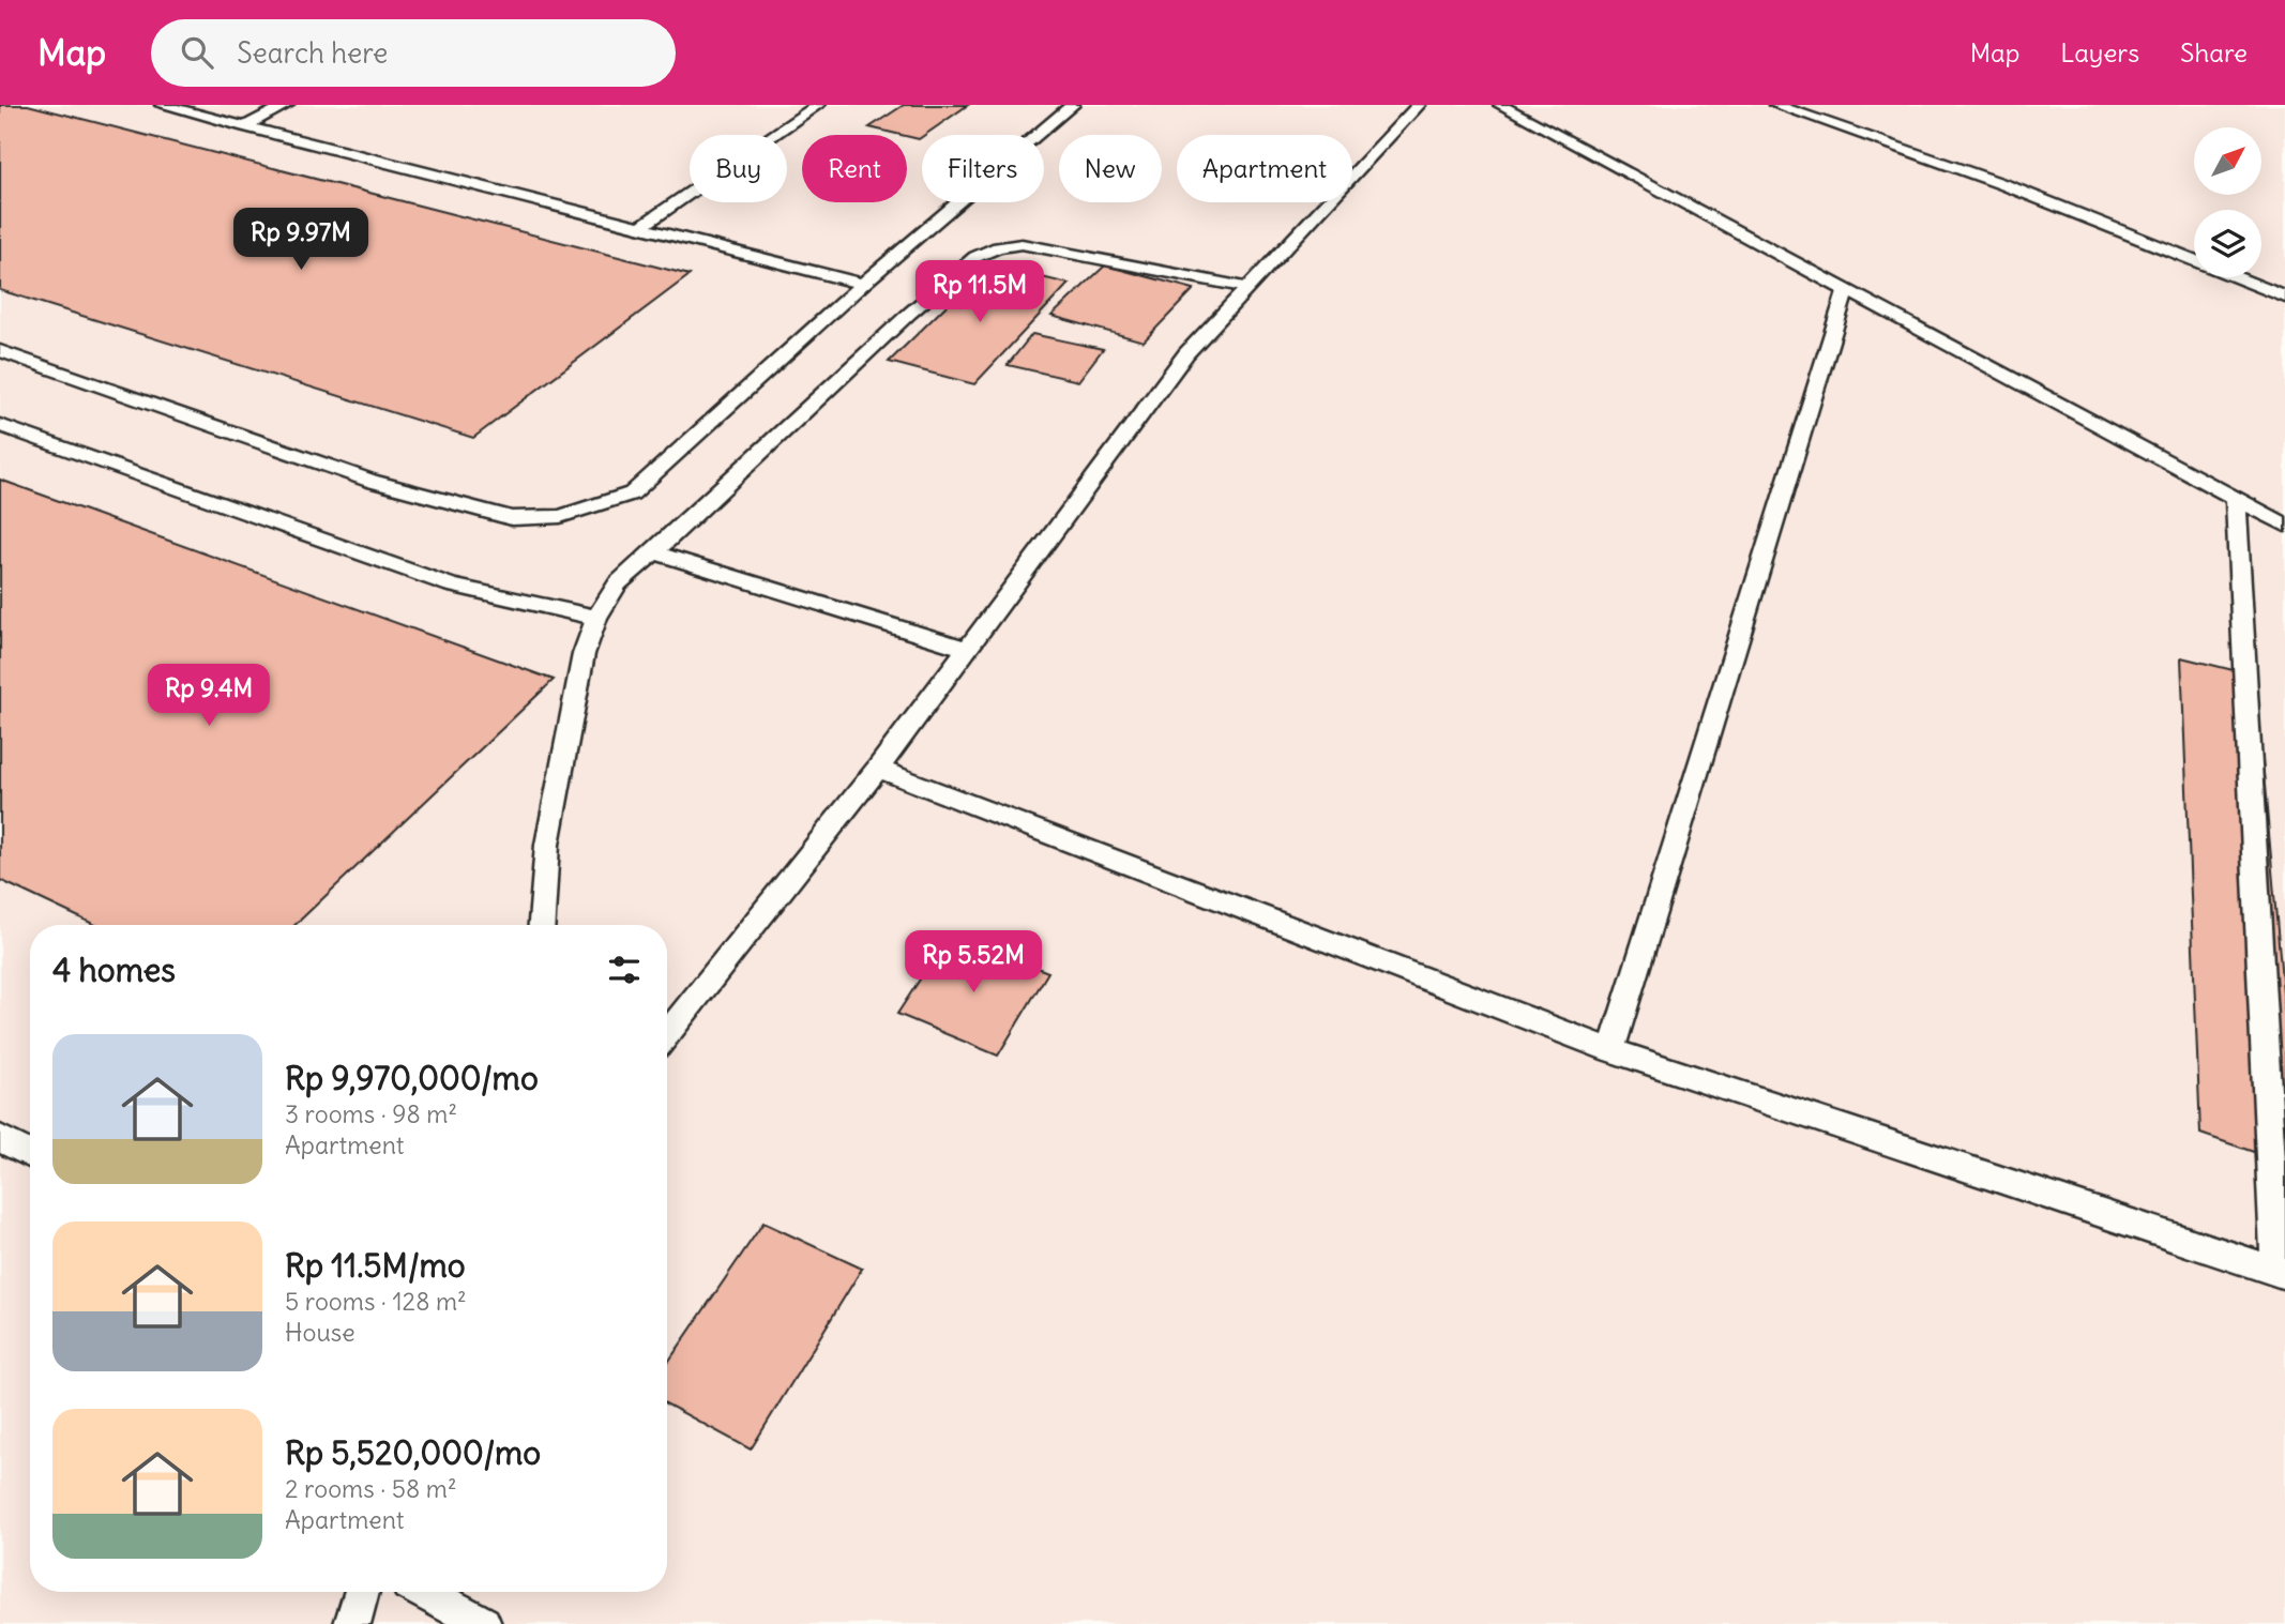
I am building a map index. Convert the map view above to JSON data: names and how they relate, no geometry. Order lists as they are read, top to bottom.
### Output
{
  "north": "top right",
  "page": {
    "header": "Map",
    "search": "Search here",
    "nav": ["Map", "Layers", "Share"],
    "chip": [
      "Buy",
      "Rent",
      "Filters",
      "New",
      "Apartment"
    ],
    "price": [
      "Rp 9.97M",
      "Rp 11.5M",
      "Rp 9.4M",
      "Rp 5.52M"
    ],
    "heading": "4 homes",
    "list": [
      {
        "name": "Rp 9,970,000/mo",
        "note": "3 rooms · 98 m² · Apartment"
      },
      {
        "name": "Rp 11.5M/mo",
        "note": "5 rooms · 128 m² · House"
      },
      {
        "name": "Rp 5,520,000/mo",
        "note": "2 rooms · 58 m² · Apartment"
      }
    ]
  }
}
